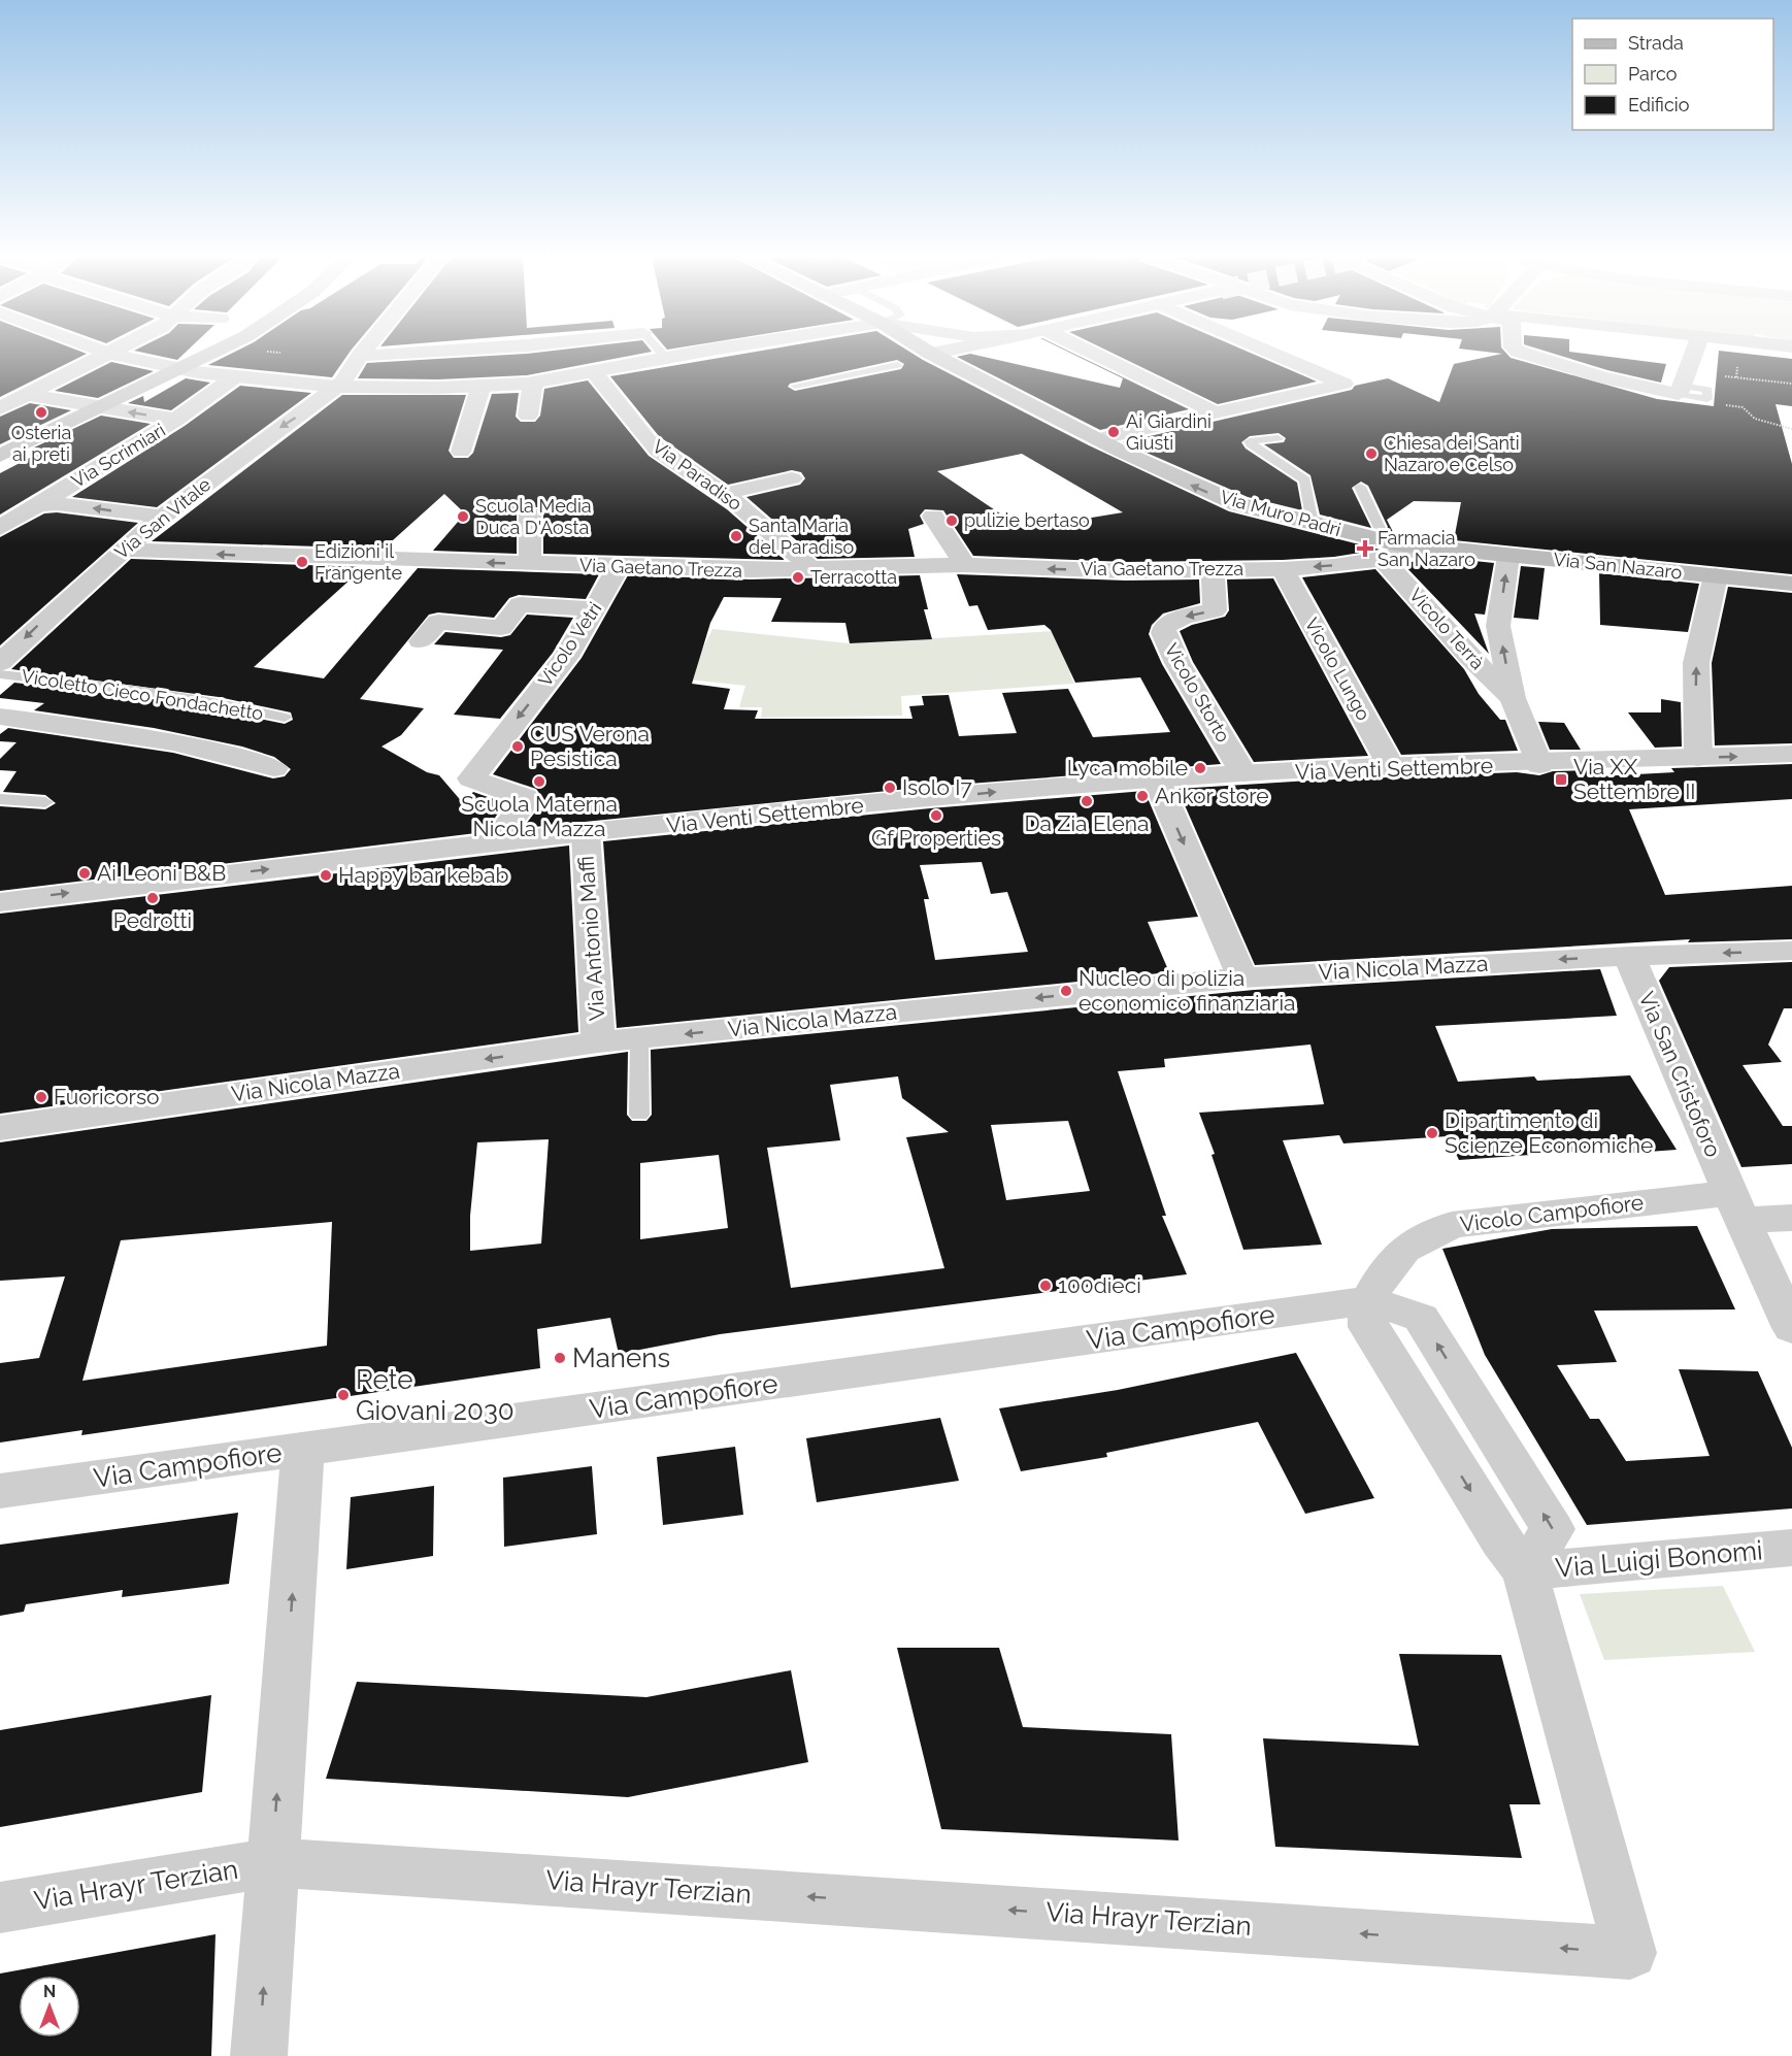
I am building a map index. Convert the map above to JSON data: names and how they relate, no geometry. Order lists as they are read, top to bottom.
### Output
{
  "streets": {
    "main road": ["Via Muro Padri", "Via San Nazaro"],
    "street": [
      "Via Scrimiari",
      "Via Paradiso",
      "Via San Vitale",
      "Via Gaetano Trezza",
      "Vicolo Terrà",
      "Vicolo Vetri",
      "Vicolo Lungo",
      "Vicolo Storto",
      "Via Venti Settembre",
      "Via Antonio Maffi",
      "Via Nicola Mazza",
      "Via San Cristoforo",
      "Vicolo Campofiore",
      "Via Campofiore",
      "Via Luigi Bonomi",
      "Via Hrayr Terzian"
    ],
    "lane": ["Vicoletto Cieco Fondachetto"]
  },
  "crossings": [
    ["Via Paradiso", "Via Gaetano Trezza"],
    ["Via Muro Padri", "Via Gaetano Trezza"],
    ["Via Muro Padri", "Vicolo Terrà"],
    ["Via San Vitale", "Via Gaetano Trezza"],
    ["Via San Nazaro", "Via Gaetano Trezza"],
    ["Via San Nazaro", "Vicolo Terrà"],
    ["Via Gaetano Trezza", "Vicolo Terrà"],
    ["Via Gaetano Trezza", "Vicolo Vetri"],
    ["Via Gaetano Trezza", "Vicolo Lungo"],
    ["Via Gaetano Trezza", "Vicolo Storto"],
    ["Vicolo Terrà", "Via Venti Settembre"],
    ["Vicolo Vetri", "Via Venti Settembre"],
    ["Vicolo Lungo", "Via Venti Settembre"],
    ["Vicolo Storto", "Via Venti Settembre"],
    ["Via Venti Settembre", "Via Antonio Maffi"],
    ["Via Antonio Maffi", "Via Nicola Mazza"],
    ["Via Nicola Mazza", "Via San Cristoforo"],
    ["Via San Cristoforo", "Vicolo Campofiore"],
    ["Vicolo Campofiore", "Via Campofiore"],
    ["Via Campofiore", "Via Luigi Bonomi"],
    ["Via Campofiore", "Via Hrayr Terzian"],
    ["Via Luigi Bonomi", "Via Hrayr Terzian"]
  ],
  "one_way": ["Via Muro Padri", "Via San Vitale", "Via Nicola Mazza"],
  "places": {
    "other": [
      "Osteria ai preti",
      "Ai Giardini Giusti",
      "Chiesa dei Santi Nazaro e Celso",
      "Scuola Media Duca D'Aosta",
      "pulizie bertaso",
      "Santa Maria del Paradiso",
      "Edizioni il Frangente",
      "Terracotta",
      "CUS Verona Pesistica",
      "Lyca mobile",
      "Scuola Materna Nicola Mazza",
      "Isolo I7",
      "Ankor store",
      "Da Zia Elena",
      "Gf Properties",
      "Ai Leoni B&B",
      "Happy bar kebab",
      "Pedrotti",
      "Nucleo di polizia economico finanziaria",
      "Fuoricorso",
      "Dipartimento di Scienze Economiche",
      "100dieci",
      "Manens",
      "Rete Giovani 2030"
    ],
    "health": ["Farmacia San Nazaro"],
    "transit": ["Via XX Settembre II"]
  },
  "legend": ["Strada", "Parco", "Edificio"],
  "north": "top"
}
